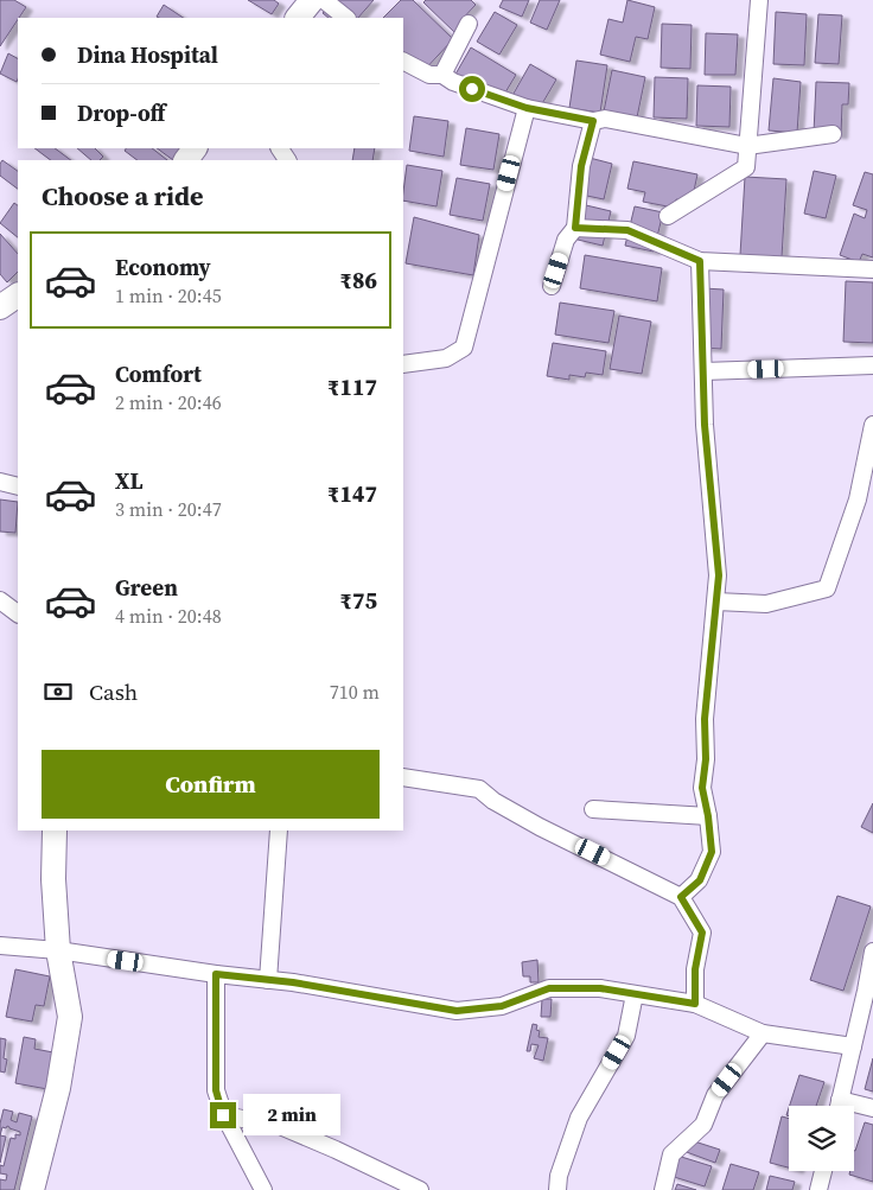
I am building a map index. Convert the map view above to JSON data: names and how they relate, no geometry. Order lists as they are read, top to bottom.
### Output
{
  "page": {
    "banner": ["Dina Hospital", "Drop-off"],
    "heading": "Choose a ride",
    "list": [
      {
        "name": "Economy",
        "note": "1 min · 20:45",
        "value": "₹86"
      },
      {
        "name": "Comfort",
        "note": "2 min · 20:46",
        "value": "₹117"
      },
      {
        "name": "XL",
        "note": "3 min · 20:47",
        "value": "₹147"
      },
      {
        "name": "Green",
        "note": "4 min · 20:48",
        "value": "₹75"
      }
    ],
    "pay": ["Cash", "710 m"],
    "buttons": "Confirm",
    "bubble": "2 min"
  }
}
